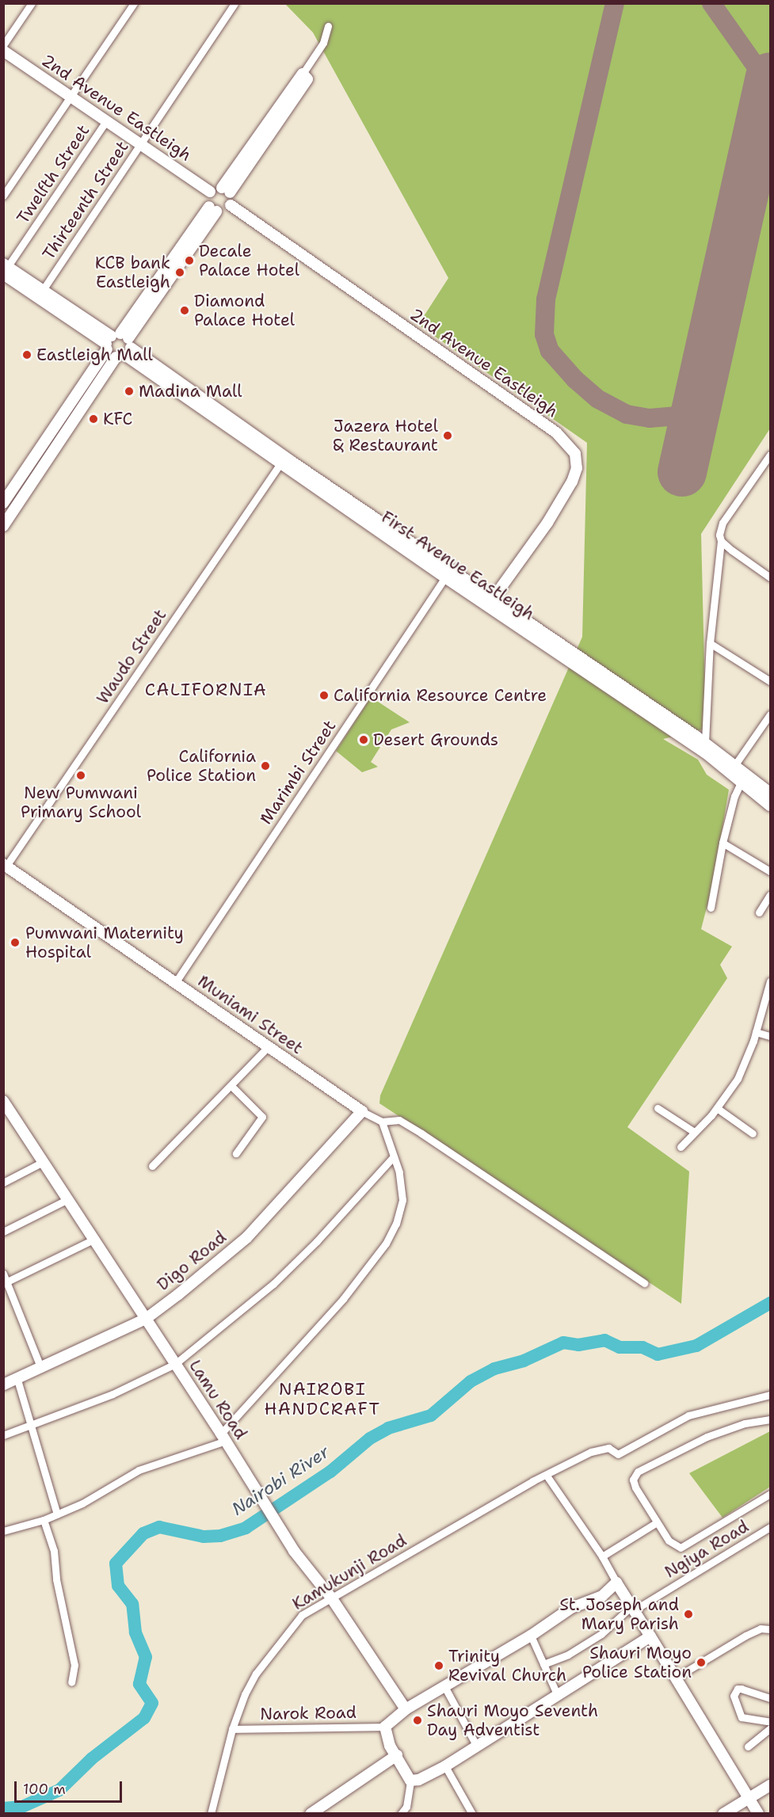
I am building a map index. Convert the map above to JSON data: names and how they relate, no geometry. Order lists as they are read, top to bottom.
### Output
{
  "streets": {
    "main road": [
      "2nd Avenue Eastleigh",
      "First Avenue Eastleigh",
      "Muniami Street",
      "Digo Road",
      "Lamu Road"
    ],
    "street": [
      "Twelfth Street",
      "Thirteenth Street",
      "Waudo Street",
      "Marimbi Street",
      "Ngiya Road",
      "Kamukunji Road",
      "Narok Road"
    ]
  },
  "crossings": [
    ["2nd Avenue Eastleigh", "Twelfth Street"],
    ["2nd Avenue Eastleigh", "Thirteenth Street"],
    ["2nd Avenue Eastleigh", "First Avenue Eastleigh"],
    ["First Avenue Eastleigh", "Waudo Street"],
    ["First Avenue Eastleigh", "Marimbi Street"],
    ["Waudo Street", "Muniami Street"],
    ["Marimbi Street", "Muniami Street"],
    ["Muniami Street", "Digo Road"],
    ["Digo Road", "Lamu Road"],
    ["Lamu Road", "Kamukunji Road"],
    ["Kamukunji Road", "Narok Road"]
  ],
  "districts": ["CALIFORNIA", "NAIROBI HANDCRAFT"],
  "water": ["Nairobi River"],
  "places": [
    "Decale Palace Hotel",
    "KCB bank Eastleigh",
    "Diamond Palace Hotel",
    "Eastleigh Mall",
    "Madina Mall",
    "KFC",
    "Jazera Hotel & Restaurant",
    "California Resource Centre",
    "Desert Grounds",
    "California Police Station",
    "New Pumwani Primary School",
    "Pumwani Maternity Hospital",
    "St. Joseph and Mary Parish",
    "Shauri Moyo Police Station",
    "Trinity Revival Church",
    "Shauri Moyo Seventh Day Adventist"
  ],
  "scale_bar": "100 m"
}
